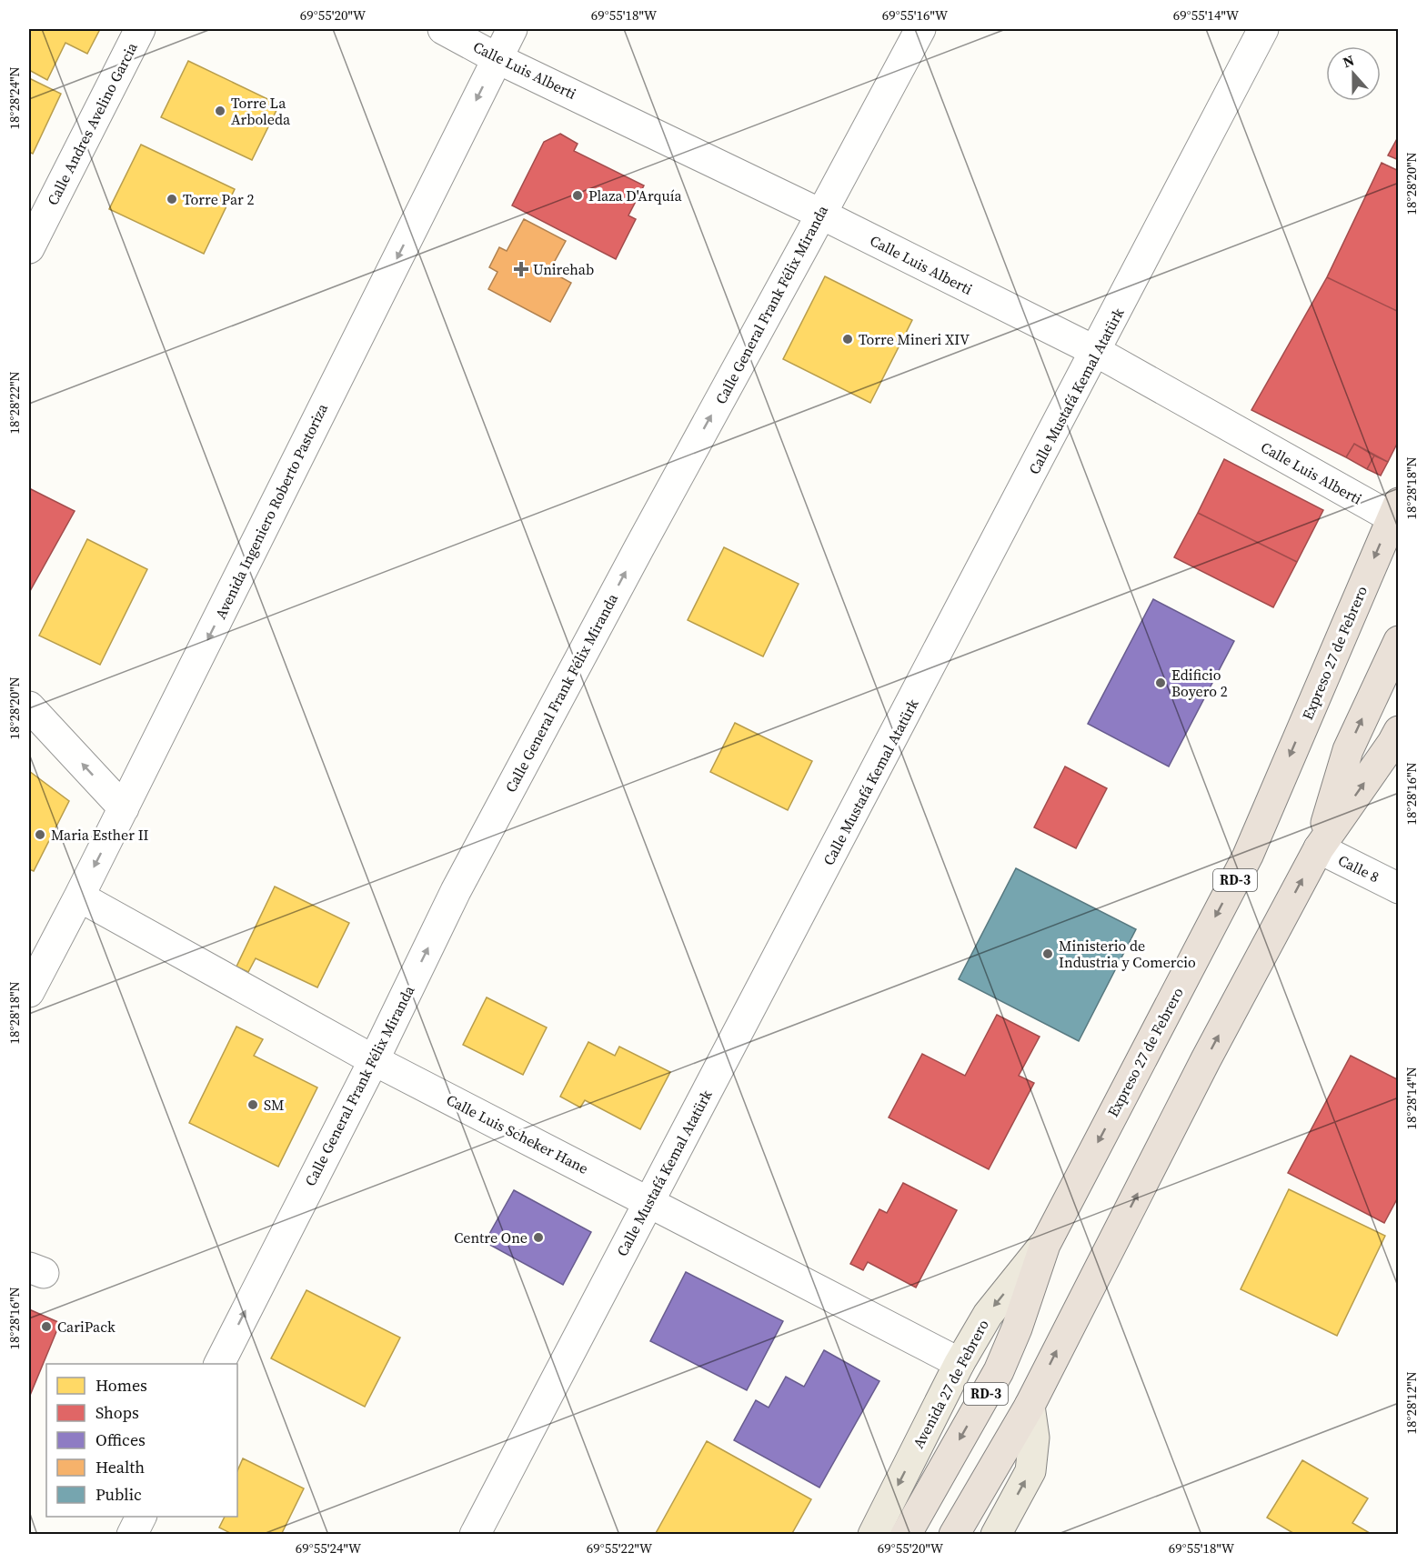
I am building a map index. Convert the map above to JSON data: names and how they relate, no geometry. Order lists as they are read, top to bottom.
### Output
{
  "streets": {
    "highway": ["Expreso 27 de Febrero", "RD-3"],
    "main road": ["Avenida 27 de Febrero"],
    "street": [
      "Calle Luis Alberti",
      "Calle Andres Avelino Garcia",
      "Calle General Frank Félix Miranda",
      "Calle Mustafá Kemal Atatürk",
      "Avenida Ingeniero Roberto Pastoriza",
      "Calle 8",
      "Calle Luis Scheker Hane"
    ]
  },
  "crossings": [
    ["Calle Luis Alberti", "Calle General Frank Félix Miranda"],
    ["Calle Luis Alberti", "Calle Mustafá Kemal Atatürk"],
    ["Calle Luis Alberti", "Avenida Ingeniero Roberto Pastoriza"],
    ["Calle Luis Alberti", "Expreso 27 de Febrero"],
    ["Calle General Frank Félix Miranda", "Calle Luis Scheker Hane"],
    ["Calle Mustafá Kemal Atatürk", "Calle Luis Scheker Hane"],
    ["Avenida Ingeniero Roberto Pastoriza", "Calle Luis Scheker Hane"],
    ["Expreso 27 de Febrero", "Avenida 27 de Febrero"],
    ["Calle 8", "RD-3"],
    ["Calle Luis Scheker Hane", "Avenida 27 de Febrero"]
  ],
  "one_way": ["Calle General Frank Félix Miranda", "Avenida Ingeniero Roberto Pastoriza"],
  "places": {
    "other": [
      "Torre La Arboleda",
      "Plaza D'Arquía",
      "Torre Par 2",
      "Torre Mineri XIV",
      "Edificio Boyero 2",
      "Maria Esther II",
      "Ministerio de Industria y Comercio",
      "SM",
      "Centre One",
      "CariPack"
    ],
    "health": ["Unirehab"]
  },
  "legend": [
    "Homes",
    "Shops",
    "Offices",
    "Health",
    "Public"
  ],
  "north": "top",
  "coordinates": [
    "69°55'20\"W",
    "69°55'18\"W",
    "69°55'16\"W",
    "69°55'14\"W",
    "18°28'24\"N",
    "18°28'20\"N",
    "18°28'22\"N",
    "18°28'18\"N",
    "18°28'16\"N",
    "18°28'14\"N",
    "18°28'12\"N",
    "69°55'24\"W",
    "69°55'22\"W"
  ]
}
